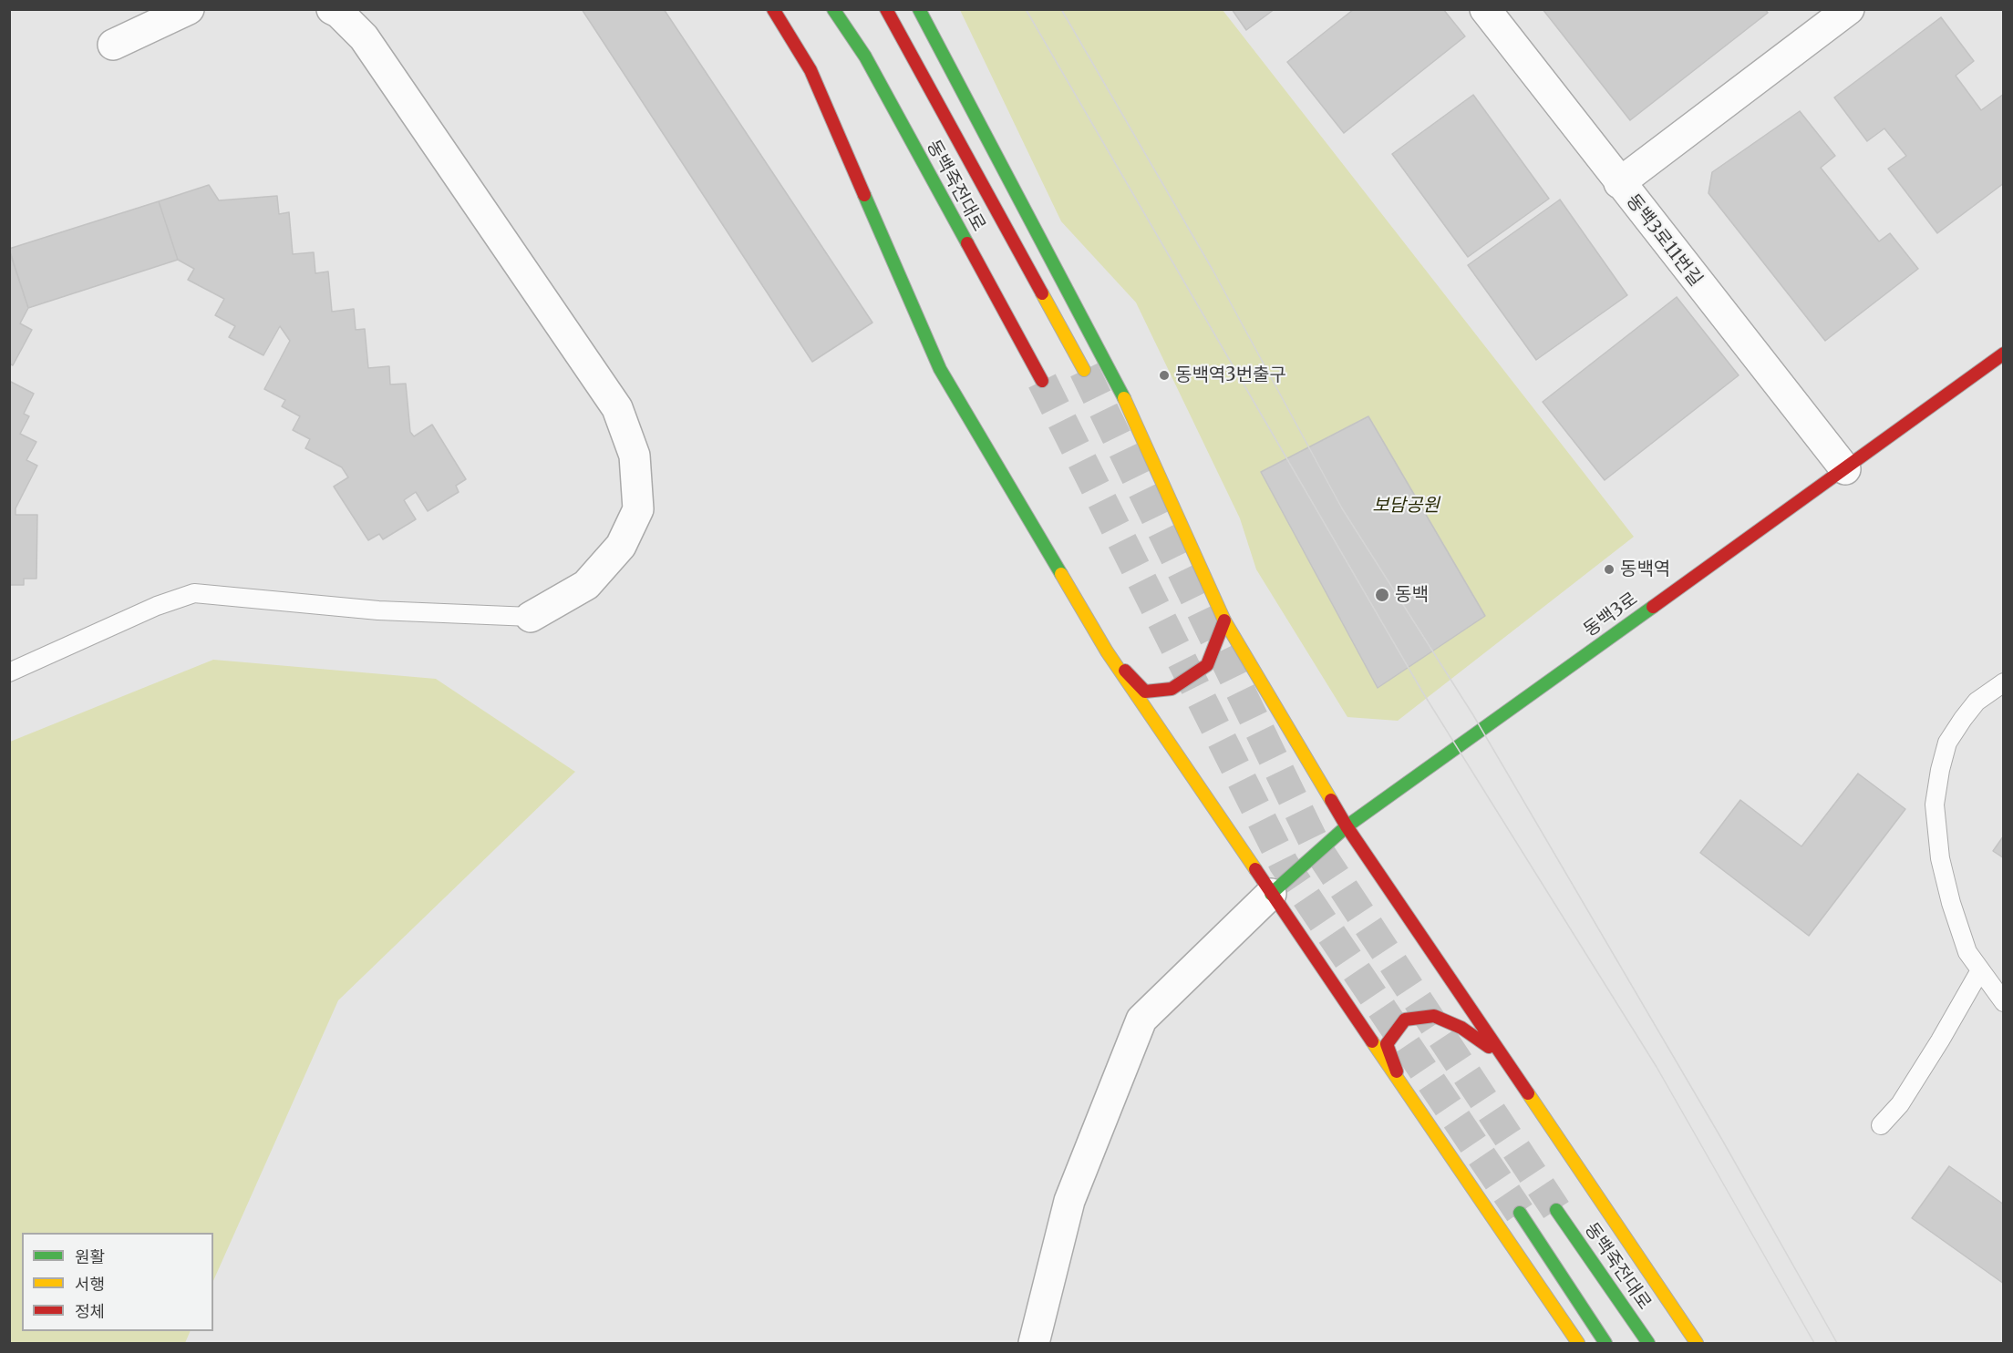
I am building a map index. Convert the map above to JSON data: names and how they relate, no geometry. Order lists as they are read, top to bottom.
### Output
{
  "streets": {
    "main road": ["동백죽전대로", "동백3로"],
    "street": ["동백3로11번길"]
  },
  "crossings": [
    ["동백3로11번길", "동백3로"]
  ],
  "parks": ["보담공원"],
  "places": ["동백역3번출구", "동백역", "동백"],
  "legend": ["원활", "서행", "정체"]
}
